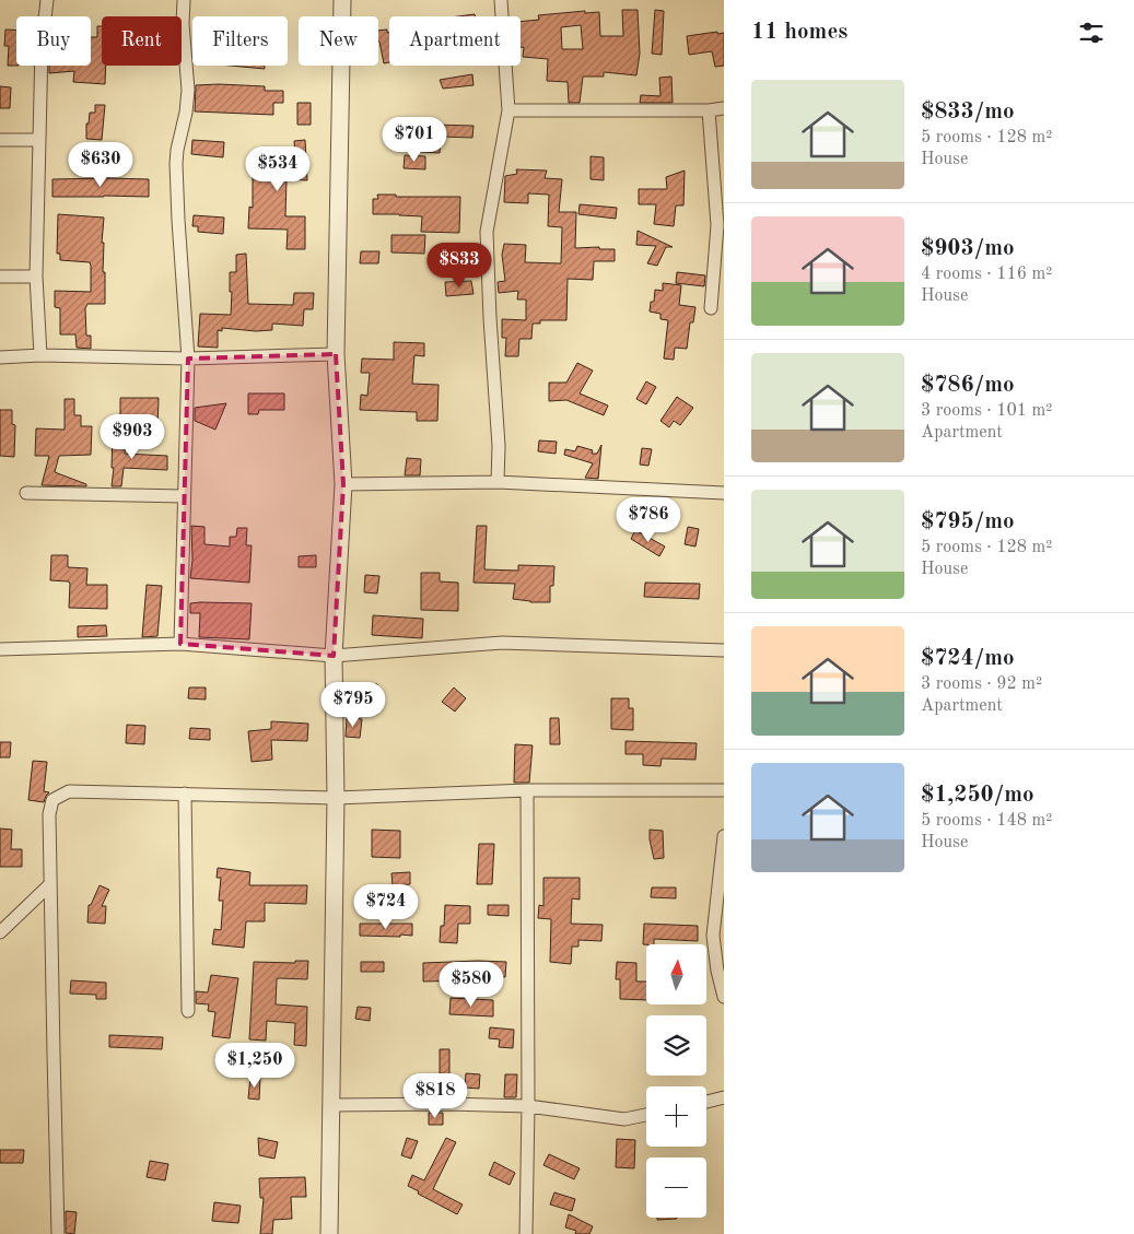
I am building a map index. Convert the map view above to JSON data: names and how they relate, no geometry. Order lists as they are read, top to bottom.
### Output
{
  "north": "top",
  "page": {
    "heading": "11 homes",
    "chip": [
      "Buy",
      "Rent",
      "Filters",
      "New",
      "Apartment"
    ],
    "list": [
      {
        "name": "$833/mo",
        "note": "5 rooms · 128 m² · House"
      },
      {
        "name": "$903/mo",
        "note": "4 rooms · 116 m² · House"
      },
      {
        "name": "$786/mo",
        "note": "3 rooms · 101 m² · Apartment"
      },
      {
        "name": "$795/mo",
        "note": "5 rooms · 128 m² · House"
      },
      {
        "name": "$724/mo",
        "note": "3 rooms · 92 m² · Apartment"
      },
      {
        "name": "$1,250/mo",
        "note": "5 rooms · 148 m² · House"
      }
    ],
    "price": [
      "$701",
      "$630",
      "$534",
      "$833",
      "$903",
      "$786",
      "$795",
      "$724",
      "$580",
      "$1,250",
      "$818"
    ],
    "map_buttons": ["+", "−"]
  }
}
